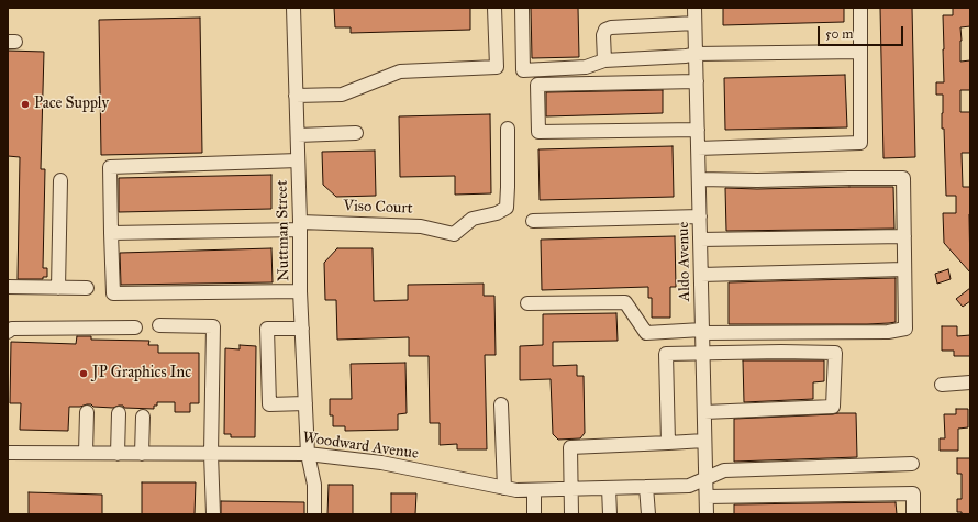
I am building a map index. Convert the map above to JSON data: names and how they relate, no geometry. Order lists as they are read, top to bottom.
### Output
{
  "streets": {
    "street": [
      "Viso Court",
      "Nuttman Street",
      "Aldo Avenue",
      "Woodward Avenue"
    ]
  },
  "crossings": [
    ["Viso Court", "Nuttman Street"],
    ["Nuttman Street", "Woodward Avenue"],
    ["Aldo Avenue", "Woodward Avenue"]
  ],
  "places": ["Pace Supply", "JP Graphics Inc"],
  "scale_bar": "50 m"
}
